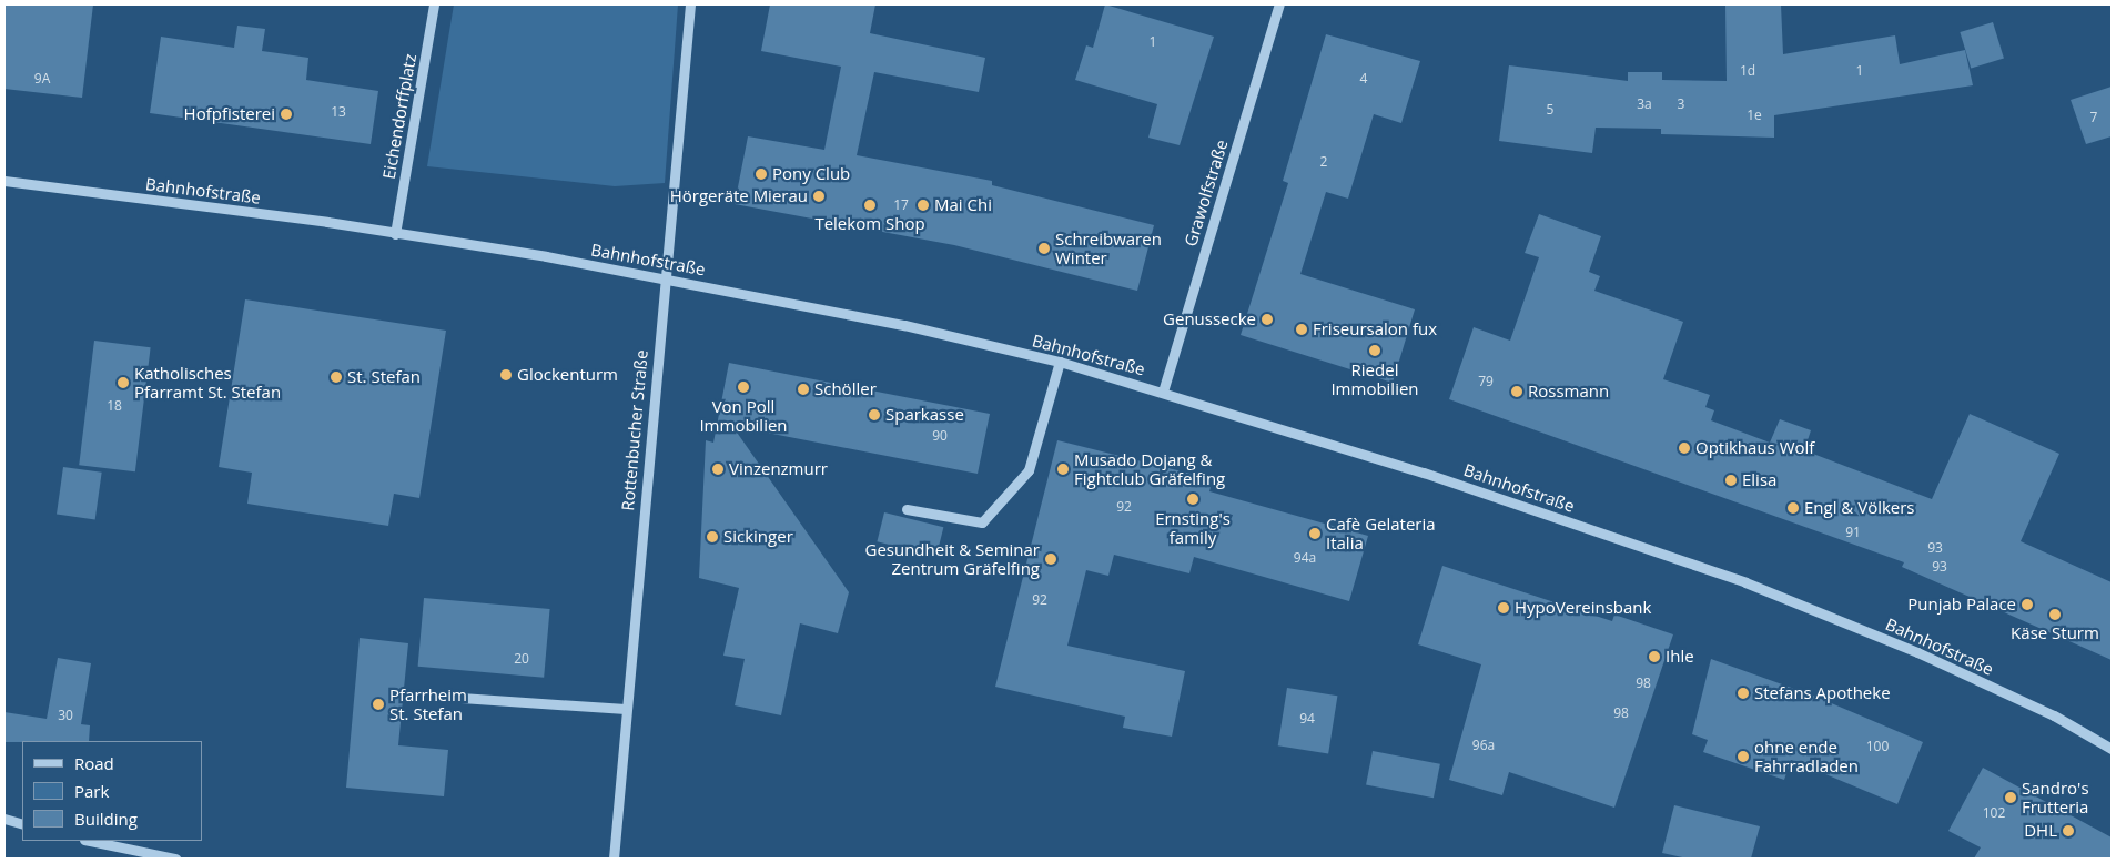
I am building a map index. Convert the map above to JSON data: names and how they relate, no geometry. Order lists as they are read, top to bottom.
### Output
{
  "streets": {
    "street": [
      "Eichendorffplatz",
      "Bahnhofstraße",
      "Grawolfstraße",
      "Rottenbucher Straße"
    ]
  },
  "crossings": [
    ["Eichendorffplatz", "Bahnhofstraße"],
    ["Bahnhofstraße", "Grawolfstraße"],
    ["Bahnhofstraße", "Rottenbucher Straße"]
  ],
  "places": [
    "Hofpfisterei",
    "Pony Club",
    "Hörgeräte Mierau",
    "Telekom Shop",
    "Mai Chi",
    "Schreibwaren Winter",
    "Genussecke",
    "Friseursalon fux",
    "Riedel Immobilien",
    "Glockenturm",
    "St. Stefan",
    "Katholisches Pfarramt St. Stefan",
    "Von Poll Immobilien",
    "Schöller",
    "Rossmann",
    "Sparkasse",
    "Optikhaus Wolf",
    "Vinzenzmurr",
    "Musado Dojang & Fightclub Gräfelfing",
    "Elisa",
    "Ernsting's family",
    "Engl & Völkers",
    "Cafè Gelateria Italia",
    "Sickinger",
    "Gesundheit & Seminar Zentrum Gräfelfing",
    "Punjab Palace",
    "HypoVereinsbank",
    "Käse Sturm",
    "Ihle",
    "Stefans Apotheke",
    "Pfarrheim St. Stefan",
    "ohne ende Fahrradladen",
    "Sandro's Frutteria",
    "DHL"
  ],
  "house_numbers": [
    "1",
    "1d",
    "1",
    "9A",
    "4",
    "3a",
    "3",
    "5",
    "13",
    "1e",
    "7",
    "2",
    "17",
    "79",
    "18",
    "90",
    "92",
    "91",
    "93",
    "94a",
    "93",
    "92",
    "20",
    "98",
    "98",
    "30",
    "94",
    "96a",
    "100",
    "102"
  ],
  "legend": ["Road", "Park", "Building"]
}
